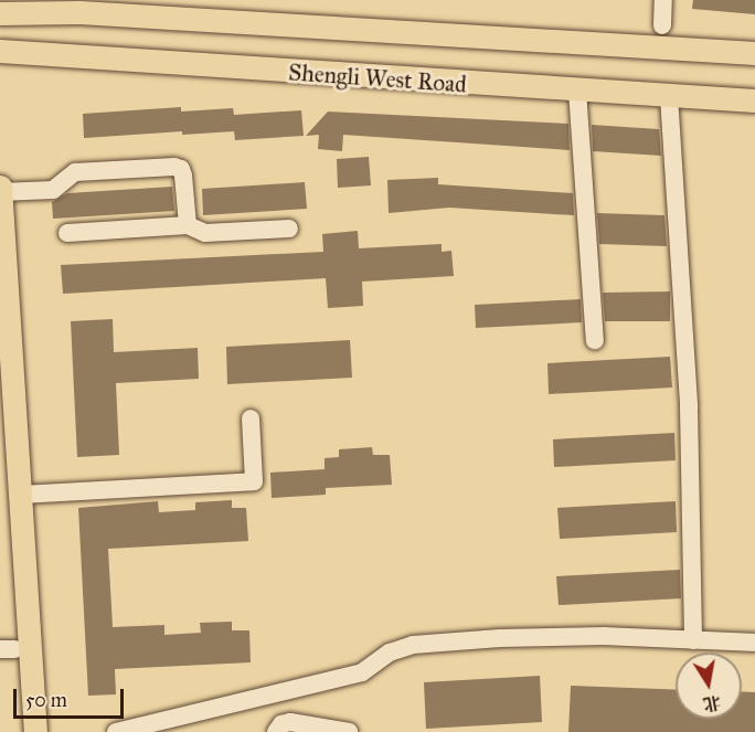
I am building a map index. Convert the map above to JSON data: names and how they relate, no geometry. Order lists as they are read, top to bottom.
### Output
{
  "streets": {
    "main road": ["Shengli West Road"]
  },
  "scale_bar": "50 m",
  "north": "bottom"
}
